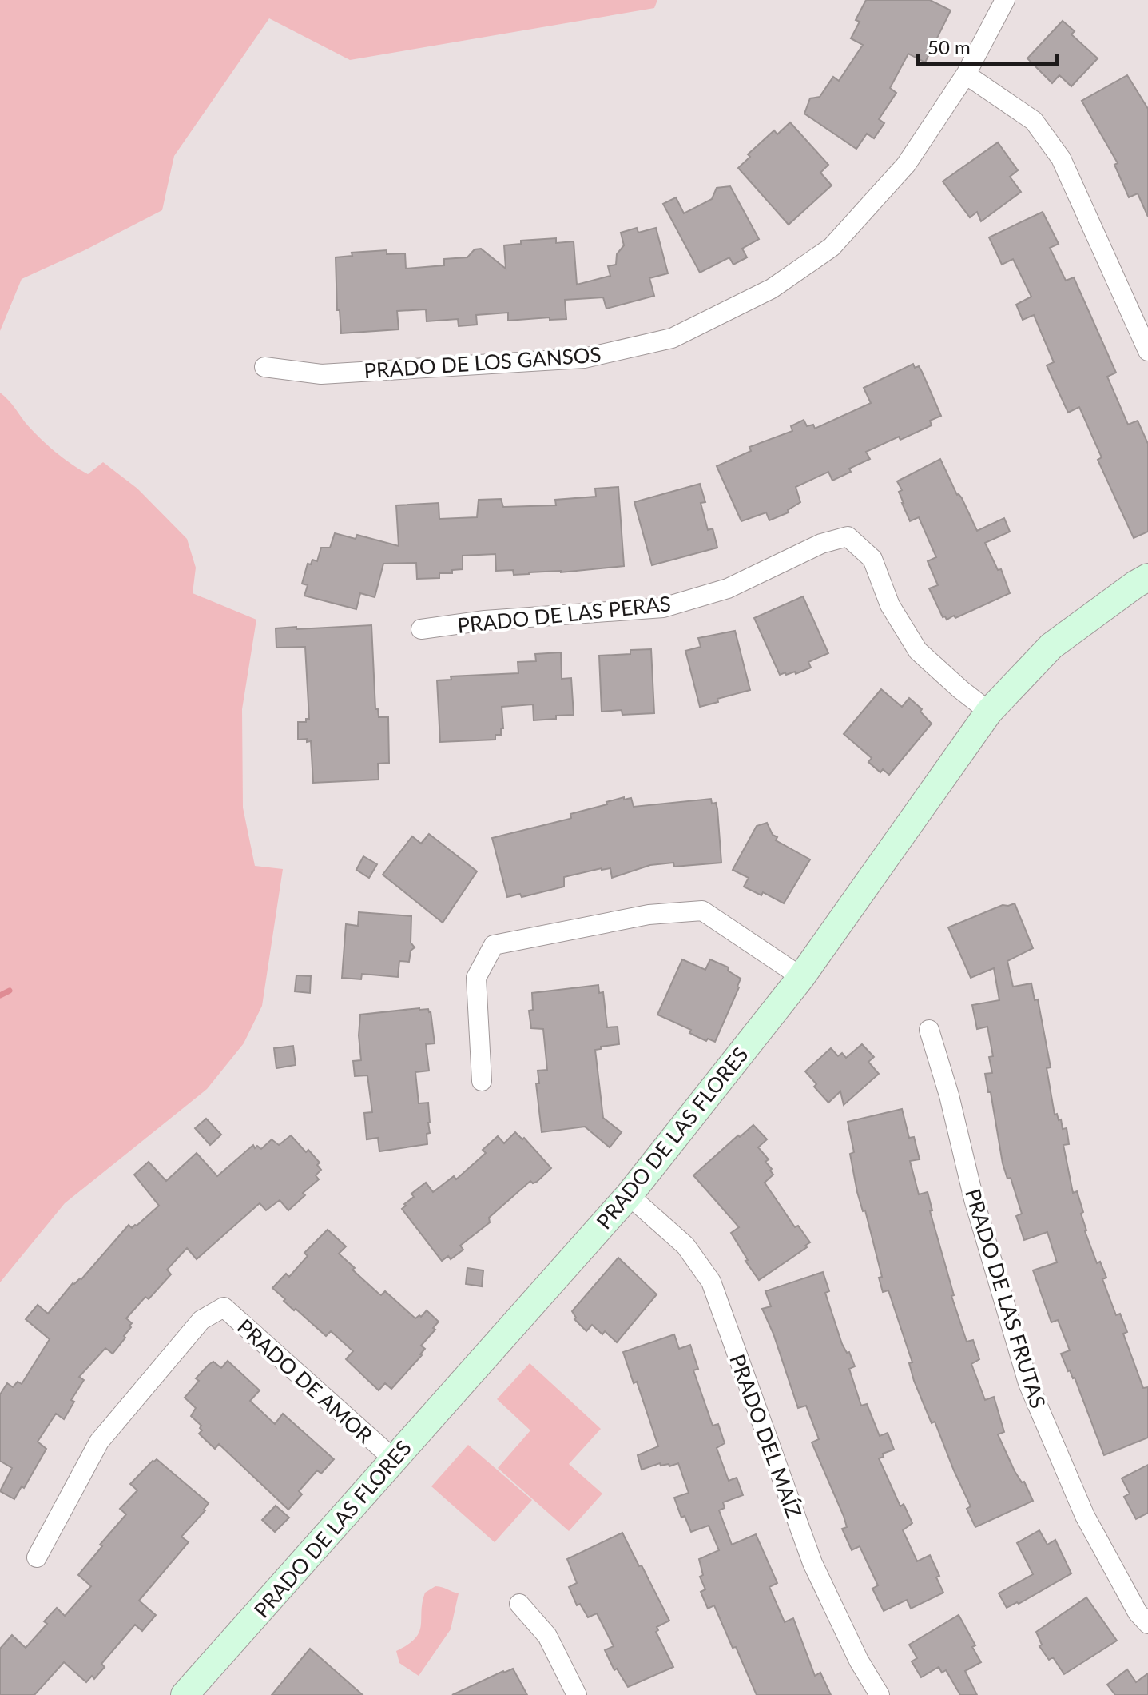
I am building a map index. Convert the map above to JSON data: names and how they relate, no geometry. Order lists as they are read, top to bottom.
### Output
{
  "streets": {
    "street": [
      "PRADO DE LOS GANSOS",
      "PRADO DE LAS PERAS",
      "PRADO DE LAS FLORES",
      "PRADO DE LAS FRUTAS",
      "PRADO DE AMOR",
      "PRADO DEL MAÍZ"
    ]
  },
  "crossings": [
    ["PRADO DE LAS PERAS", "PRADO DE LAS FLORES"],
    ["PRADO DE LAS FLORES", "PRADO DE AMOR"],
    ["PRADO DE LAS FLORES", "PRADO DEL MAÍZ"]
  ],
  "scale_bar": "50 m"
}
